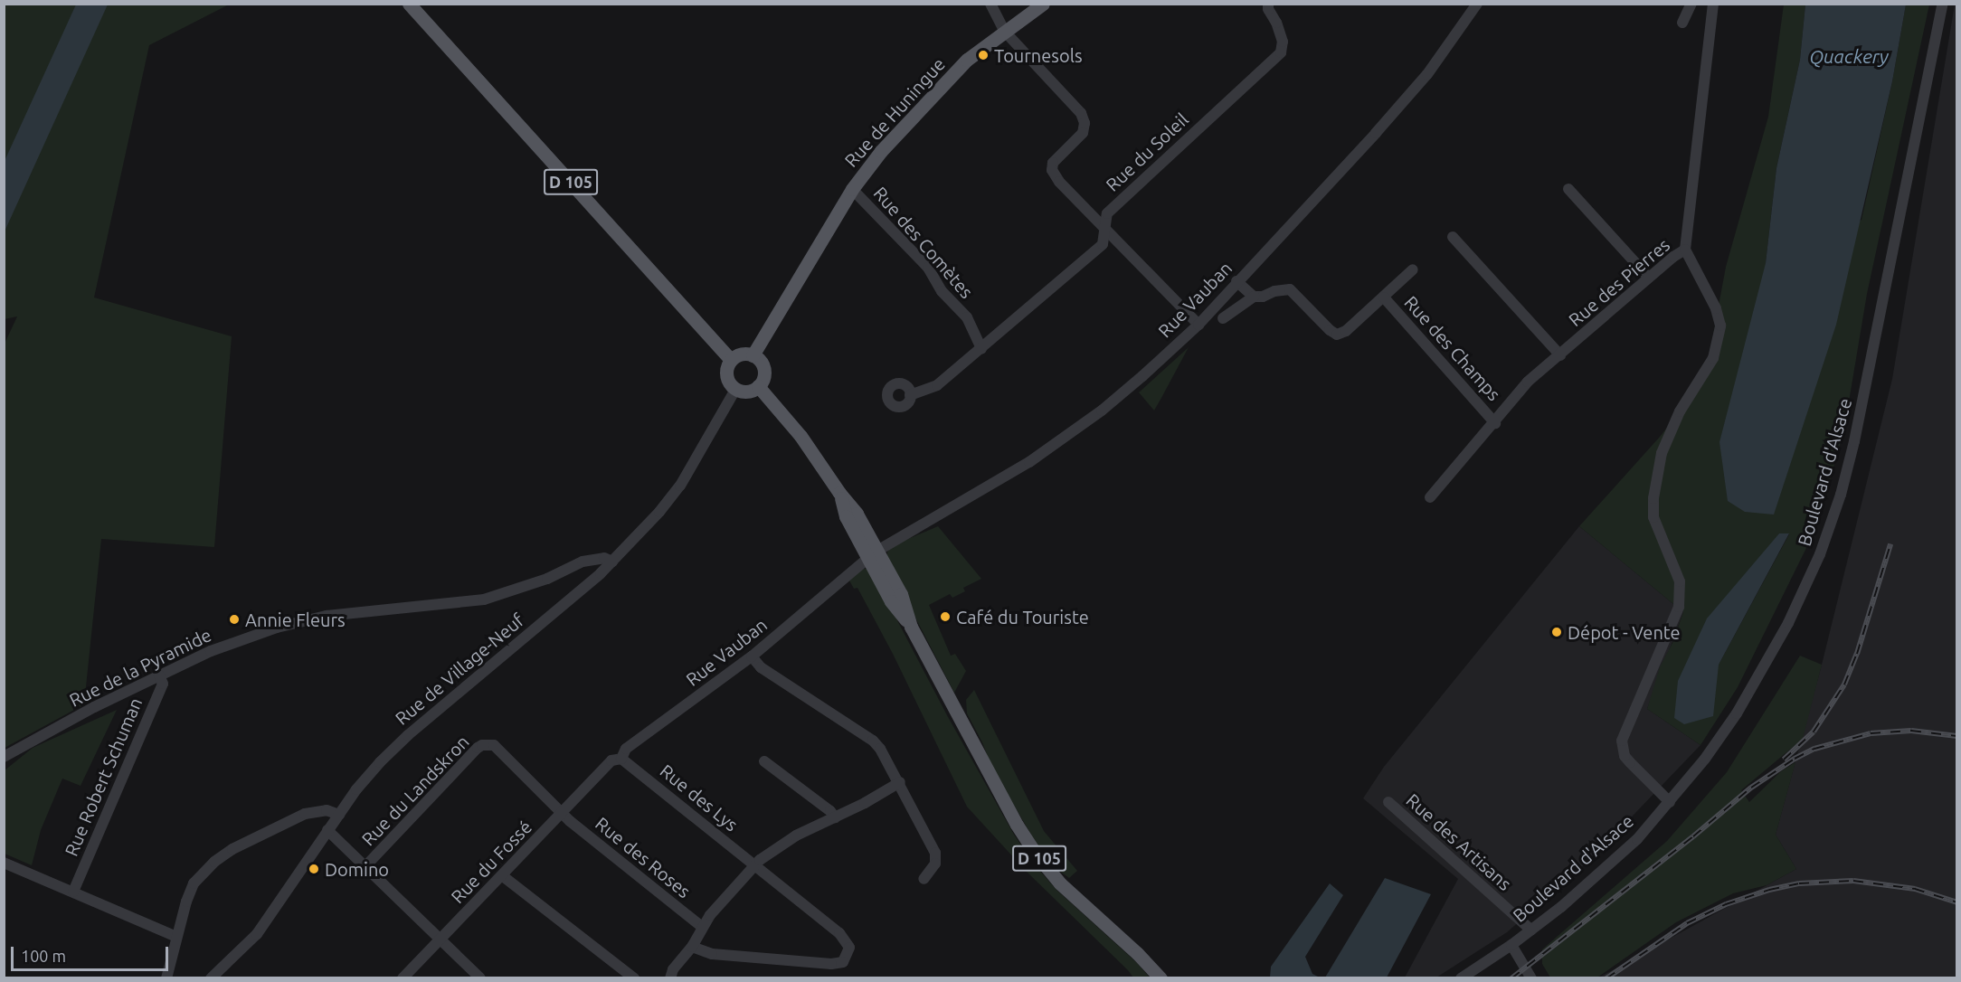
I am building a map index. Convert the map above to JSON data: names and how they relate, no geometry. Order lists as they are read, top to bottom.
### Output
{
  "streets": {
    "main road": ["Rue de Huningue", "D 105"],
    "street": [
      "Rue du Soleil",
      "Rue des Comètes",
      "Rue des Pierres",
      "Rue Vauban",
      "Rue des Champs",
      "Boulevard d'Alsace",
      "Rue de la Pyramide",
      "Rue de Village-Neuf",
      "Rue Robert Schuman",
      "Rue du Landskron",
      "Rue des Lys",
      "Rue des Artisans",
      "Rue des Roses",
      "Rue du Fossé"
    ]
  },
  "crossings": [
    ["Rue de Huningue", "D 105"],
    ["Rue de Huningue", "Rue des Comètes"],
    ["Rue du Soleil", "Rue des Comètes"],
    ["D 105", "Rue Vauban"],
    ["Rue des Pierres", "Rue des Champs"],
    ["Rue Vauban", "Rue des Lys"],
    ["Rue Vauban", "Rue du Fossé"],
    ["Boulevard d'Alsace", "Rue des Artisans"],
    ["Rue de la Pyramide", "Rue de Village-Neuf"],
    ["Rue de la Pyramide", "Rue Robert Schuman"],
    ["Rue du Landskron", "Rue des Roses"],
    ["Rue du Landskron", "Rue du Fossé"],
    ["Rue des Roses", "Rue du Fossé"]
  ],
  "water": ["Quackery"],
  "places": [
    "Tournesols",
    "Café du Touriste",
    "Annie Fleurs",
    "Dépot - Vente",
    "Domino"
  ],
  "scale_bar": "100 m"
}
